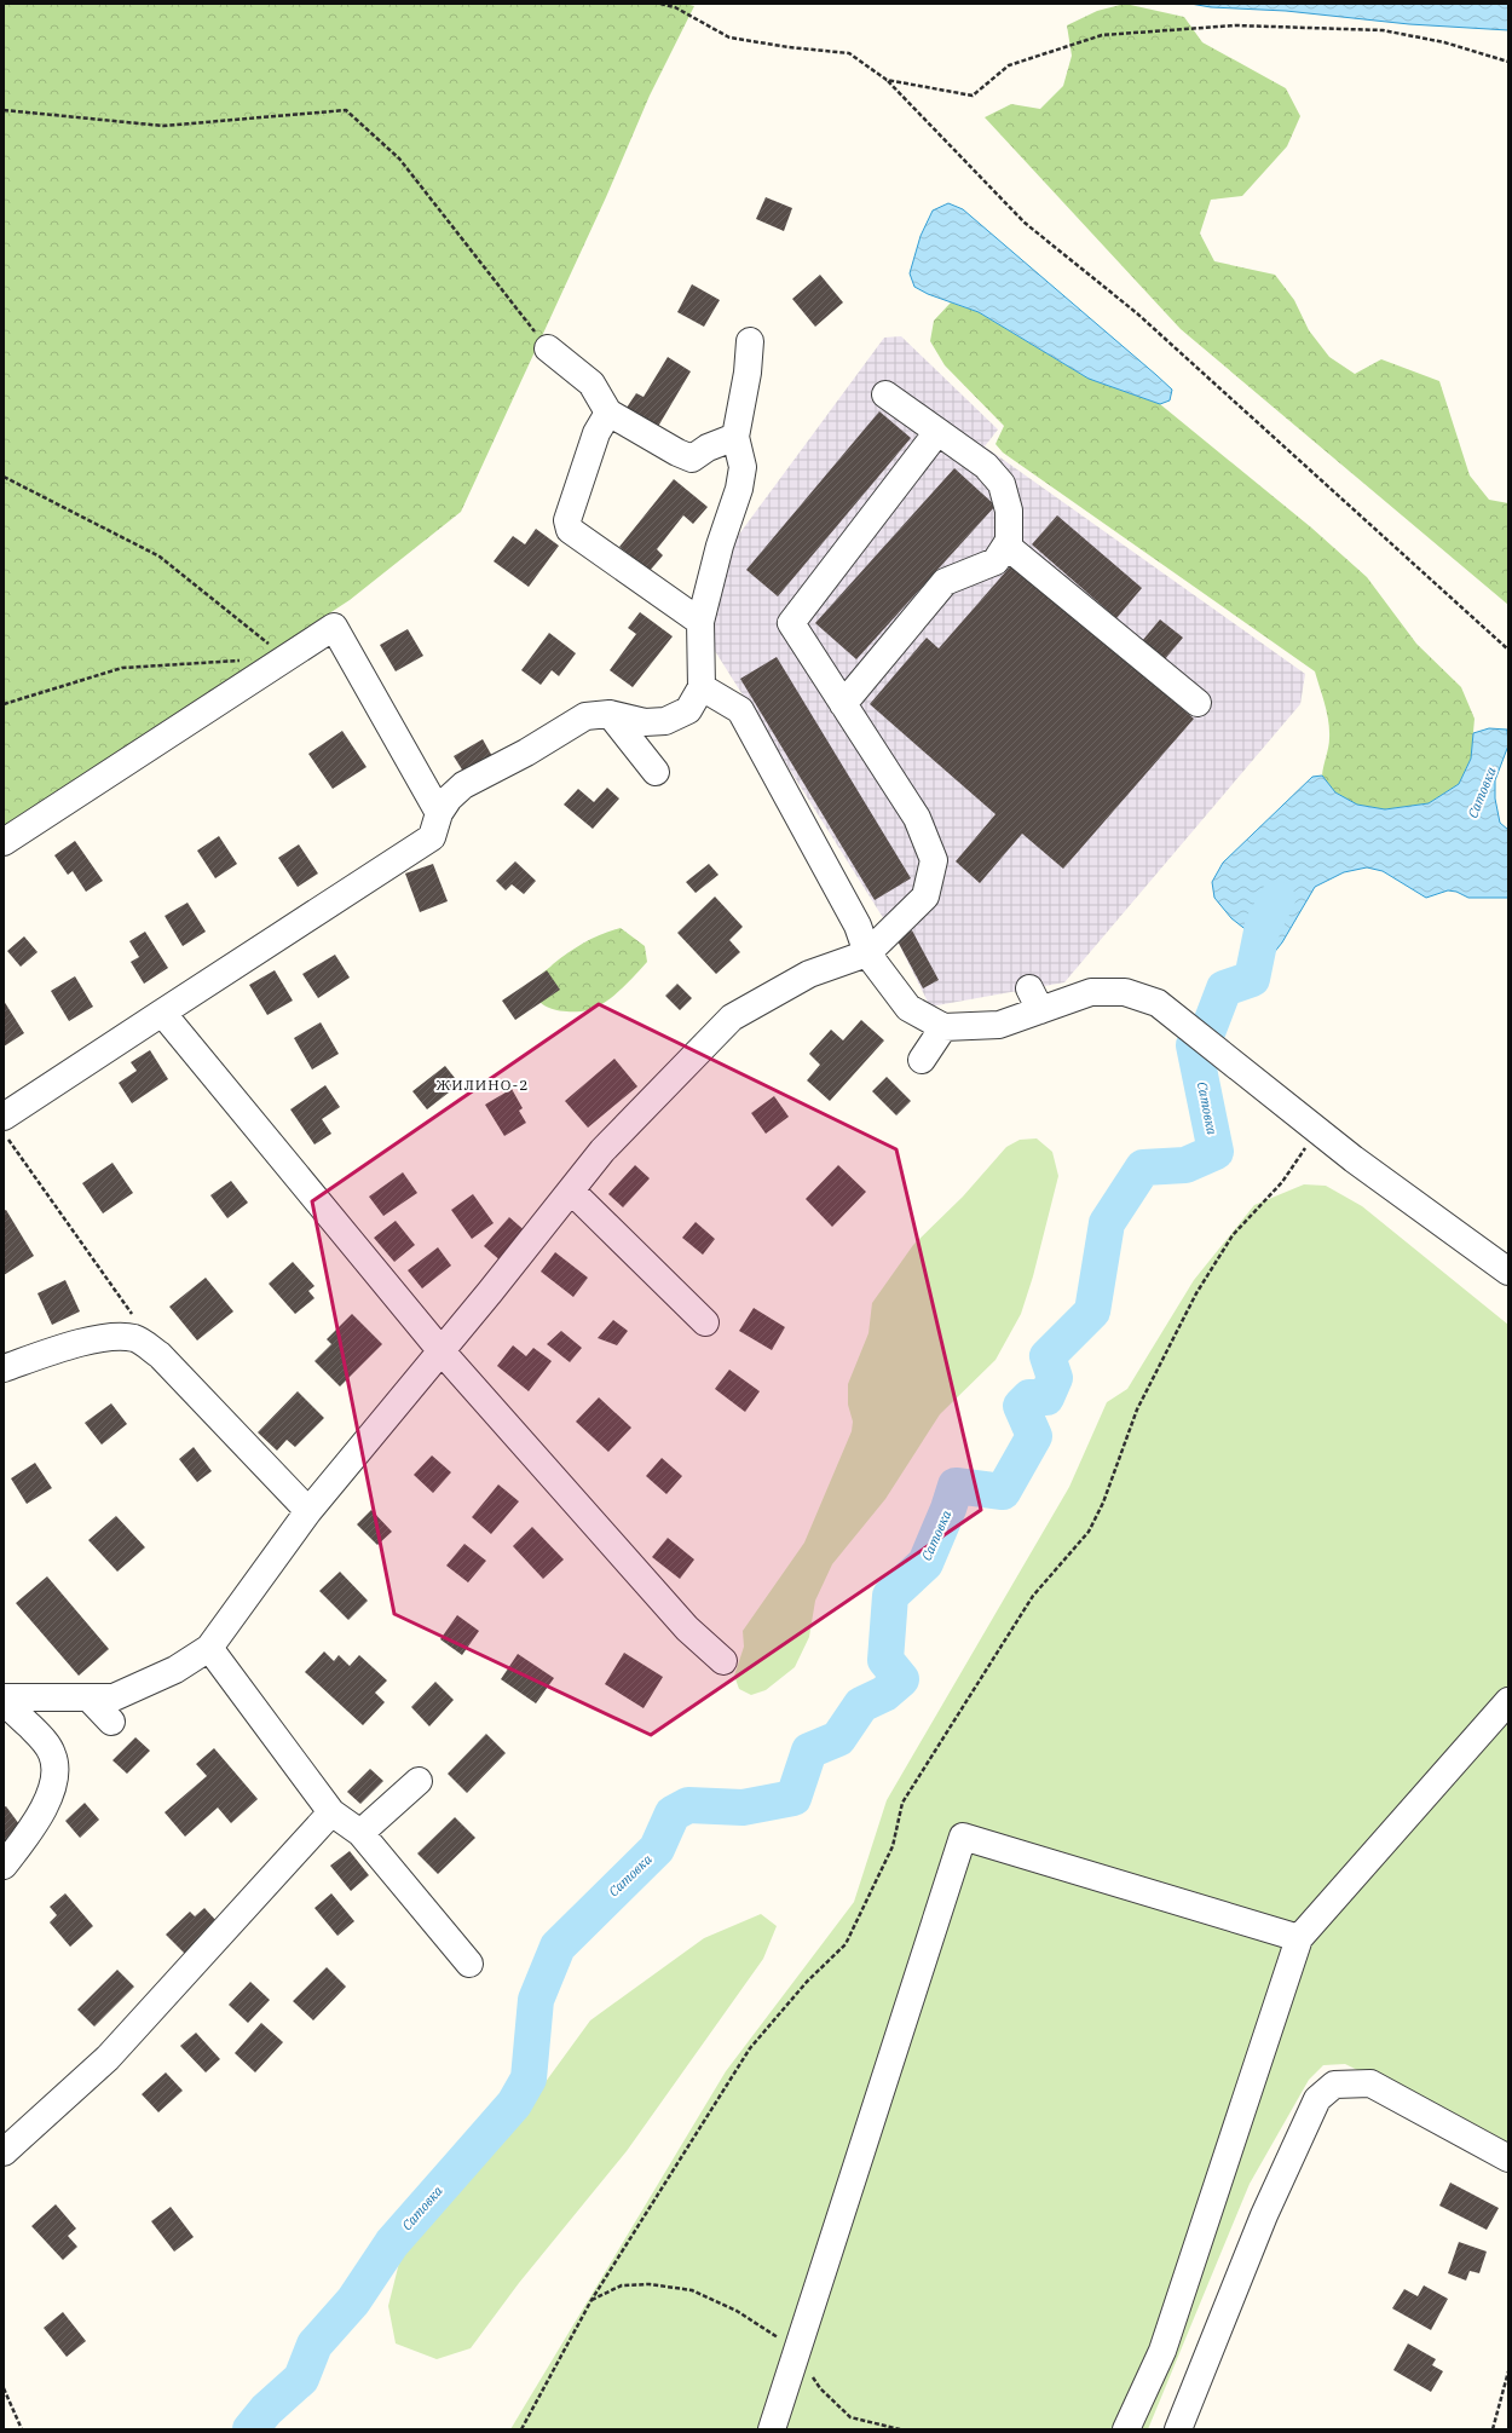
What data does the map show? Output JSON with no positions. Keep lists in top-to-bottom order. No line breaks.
{"districts":["ЖИЛИНО-2"],"water":["Сатовка"]}
